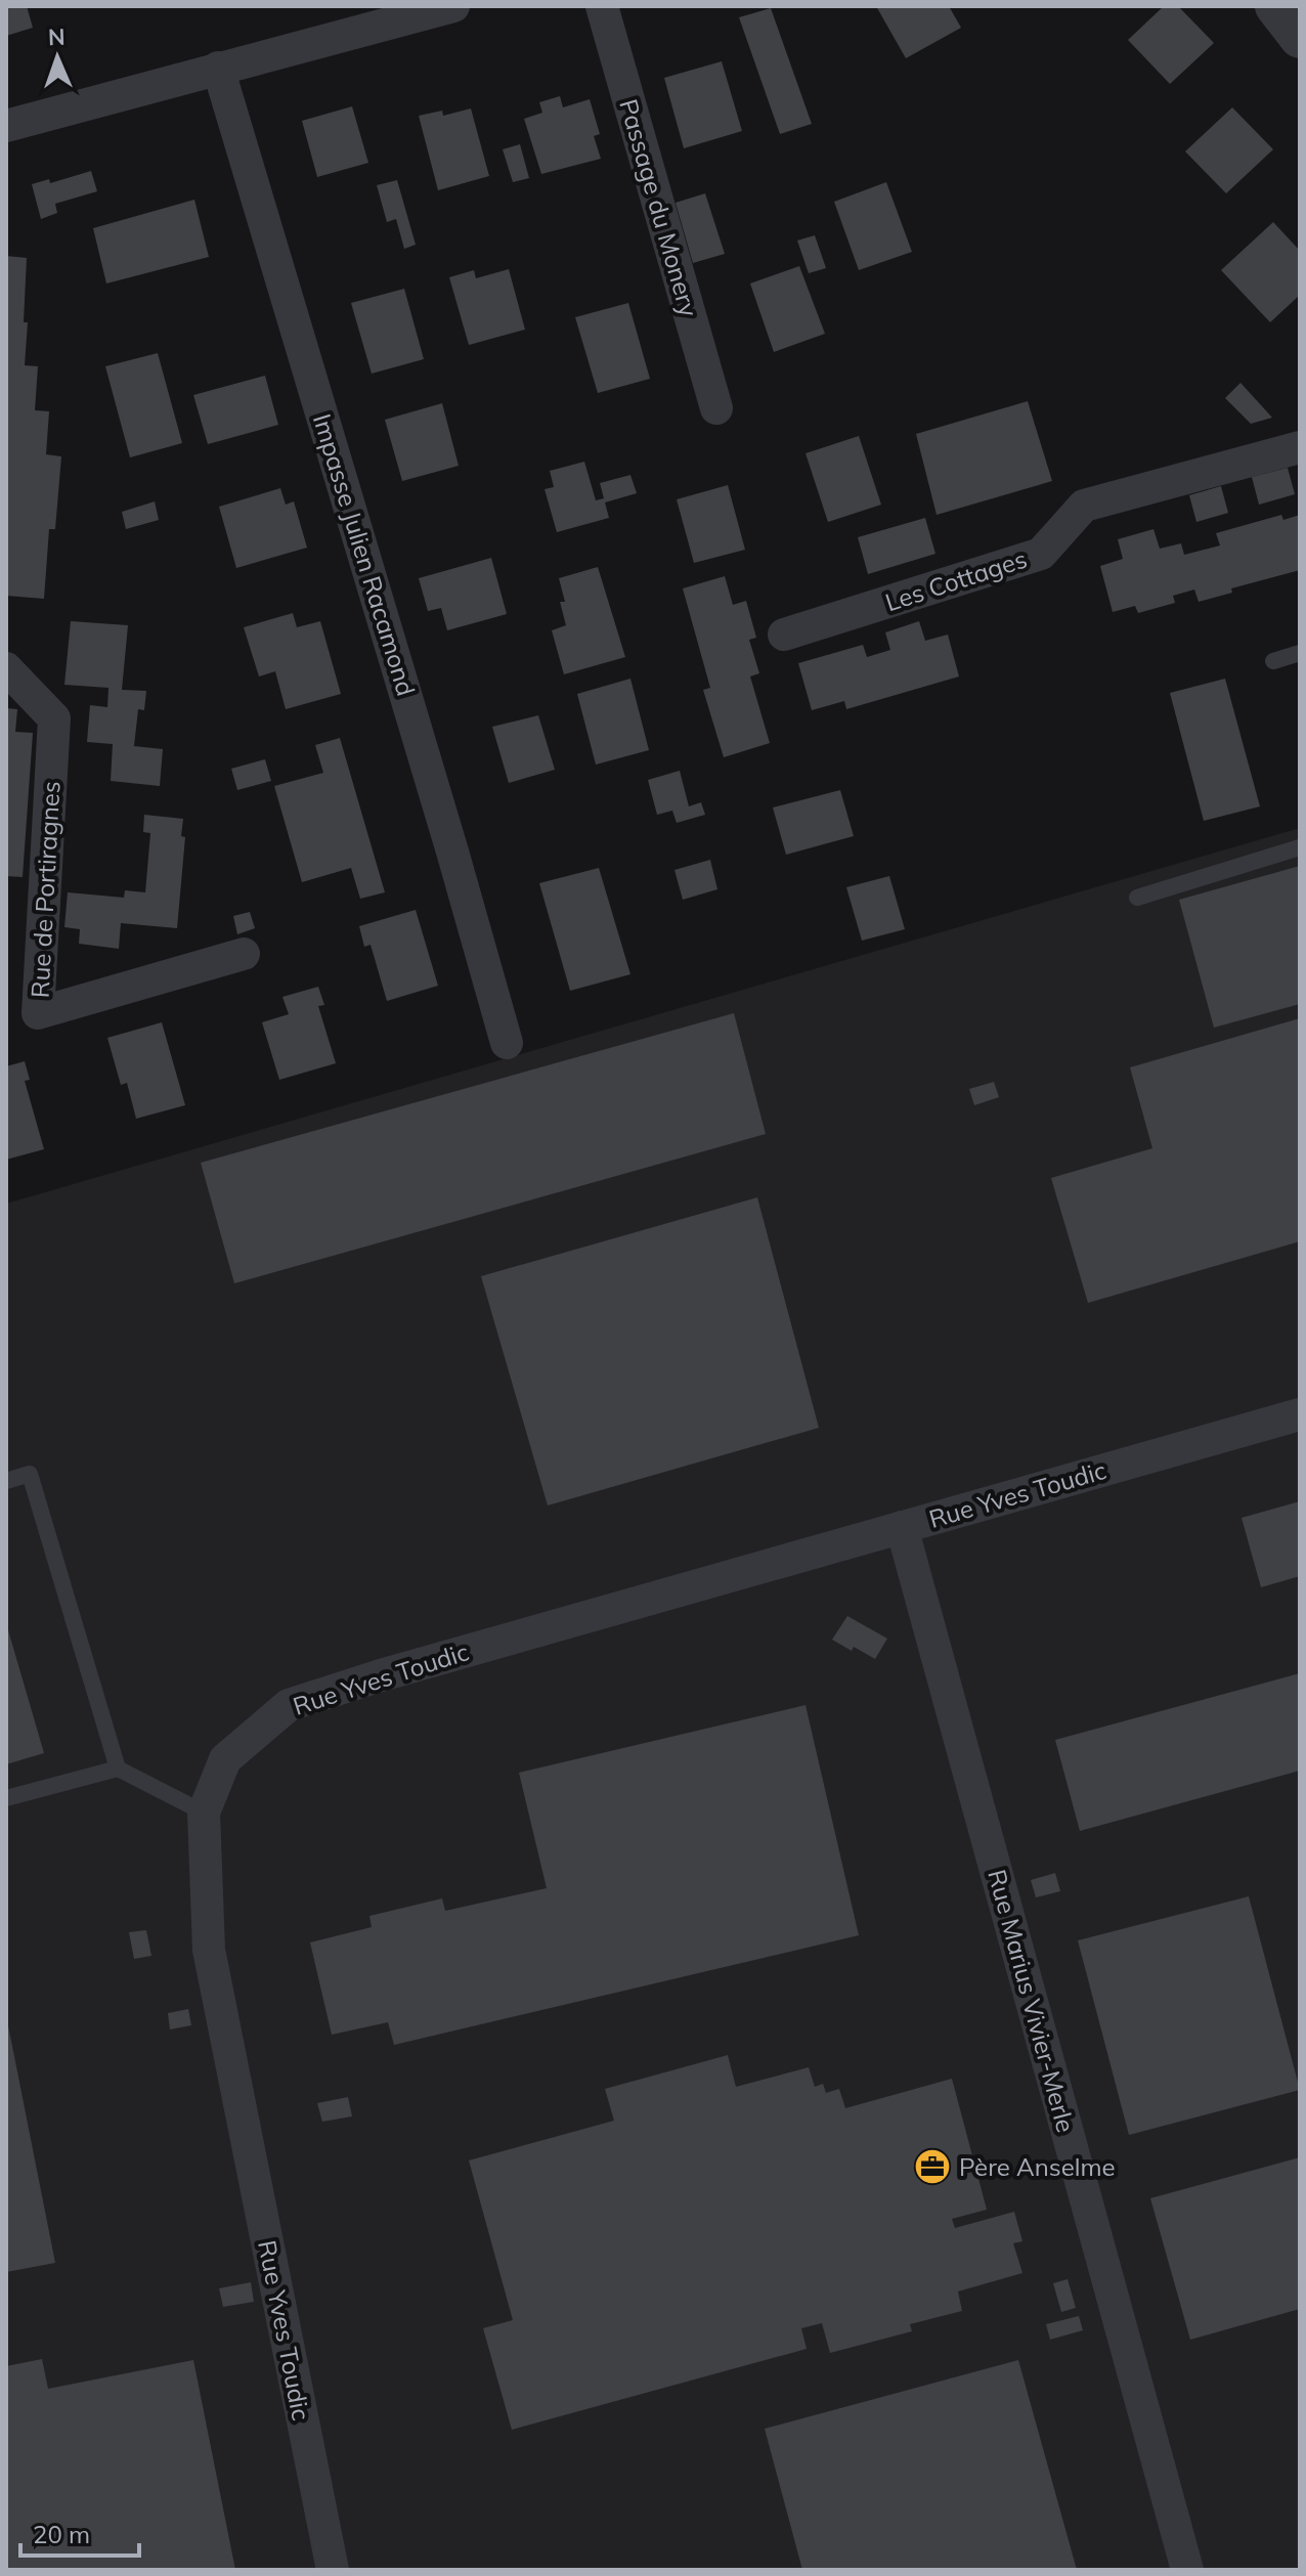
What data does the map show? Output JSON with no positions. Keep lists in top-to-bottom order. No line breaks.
{"streets":{"street":["Passage du Monery","Impasse Julien Racamond","Les Cottages","Rue de Portiragnes","Rue Yves Toudic","Rue Marius Vivier-Merle"]},"crossings":[["Rue Yves Toudic","Rue Marius Vivier-Merle"]],"places":{"office":["Père Anselme"]},"scale_bar":"20 m","north":"top"}
